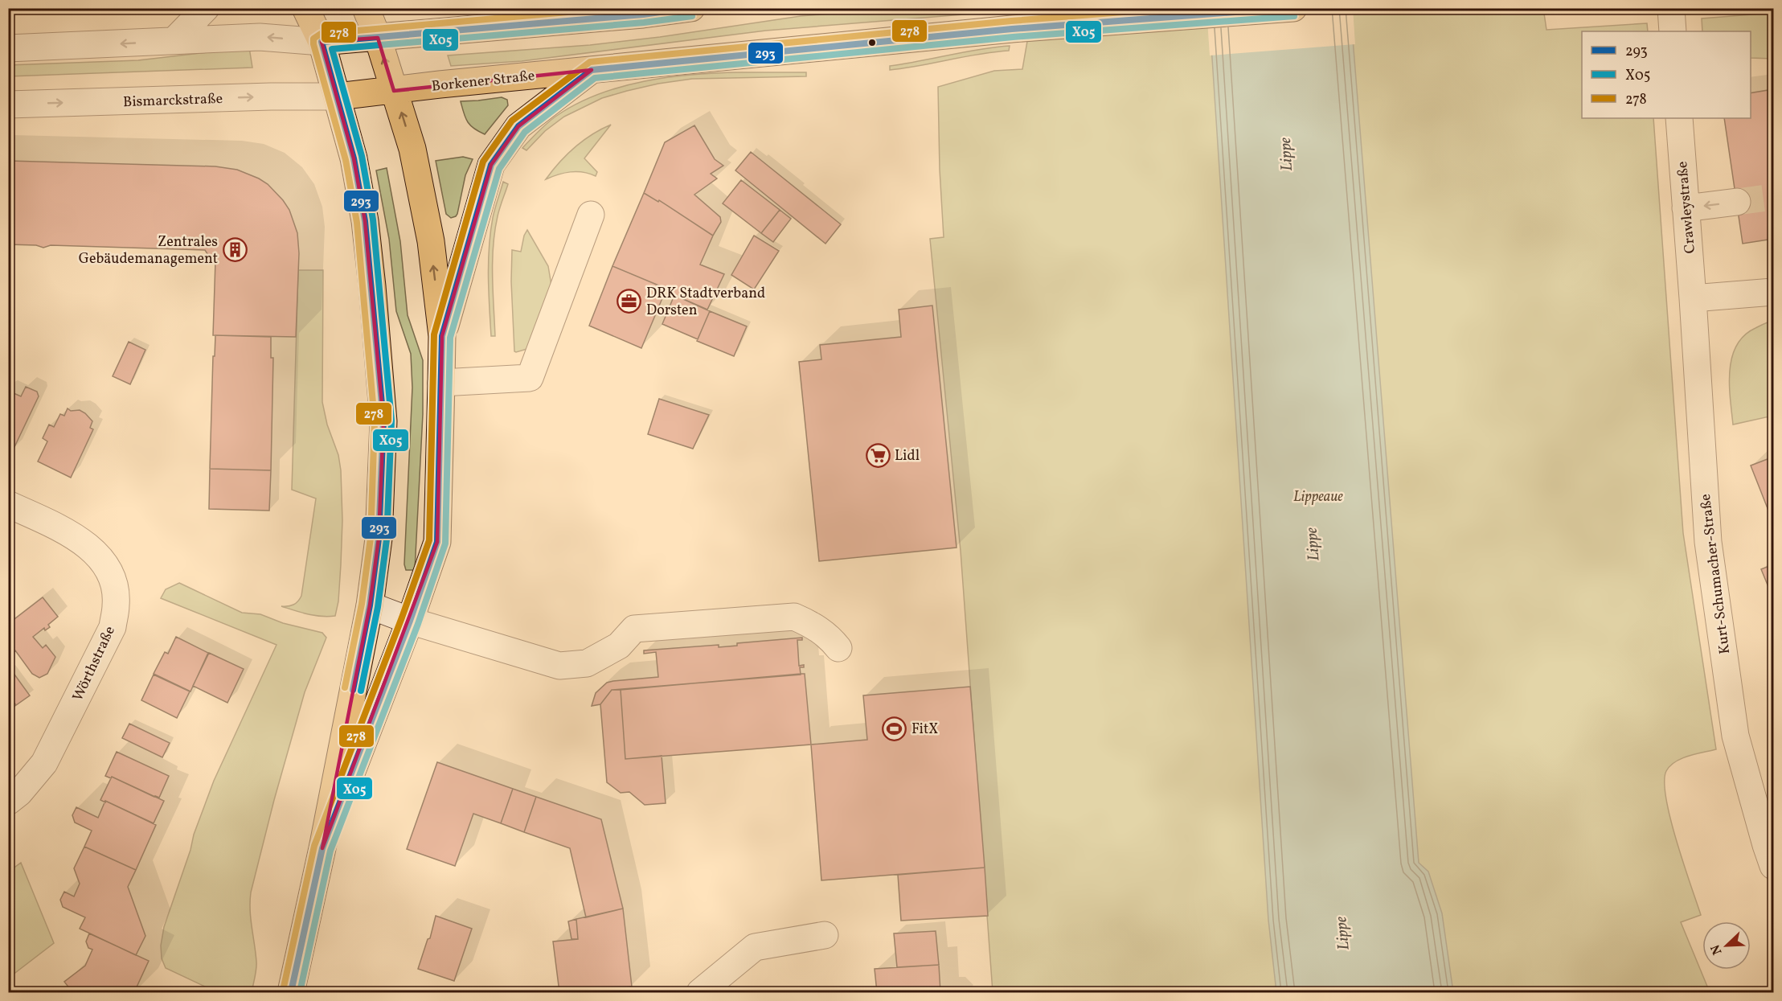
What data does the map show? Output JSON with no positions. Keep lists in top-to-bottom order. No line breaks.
{"streets":{"main road":["Borkener Straße"],"street":["Bismarckstraße","Crawleystraße","Kurt-Schumacher-Straße","Wörthstraße"]},"crossings":[["Borkener Straße","Bismarckstraße"],["Crawleystraße","Kurt-Schumacher-Straße"]],"water":["Lippe"],"parks":["Lippeaue"],"places":{"building":["Zentrales Gebäudemanagement"],"office":["DRK Stadtverband Dorsten"],"supermarket":["Lidl"],"sports":["FitX"]},"lines":["transit line 293","transit line 278","transit line X05"],"legend":["293","X05","278"],"north":"bottom left"}
